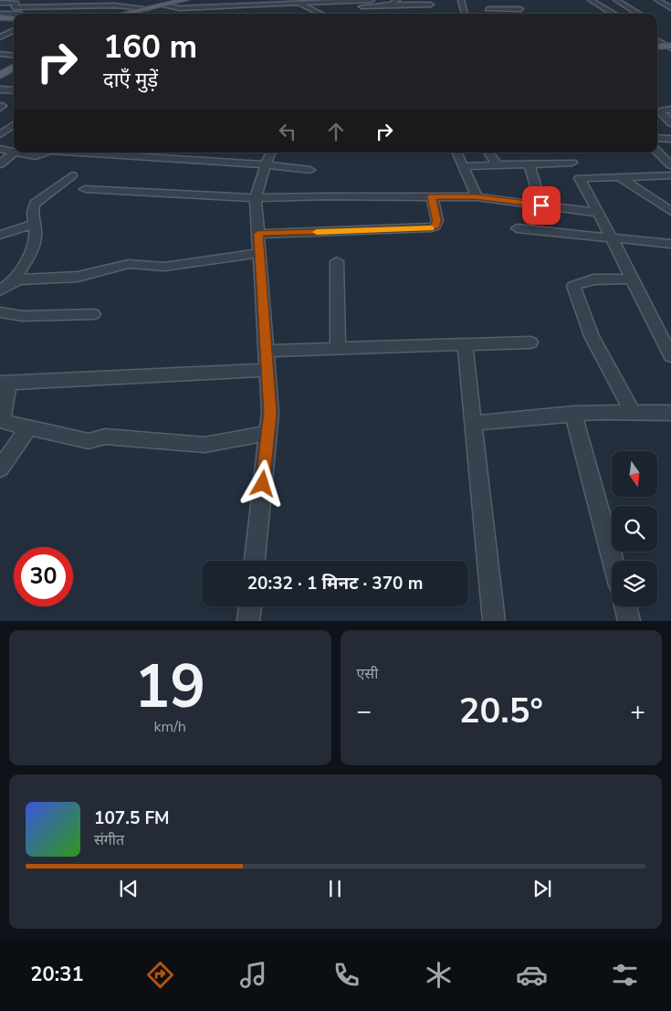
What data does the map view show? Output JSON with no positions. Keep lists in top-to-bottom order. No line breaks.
{"north":"bottom","page":{"turn":["160 m","दाएँ मुड़ें"],"limit":"30","trip":"20:32 · 1 मिनट · 370 m","tile":[["19","km/h"],"एसी"],"heat":["−","20.5°","+"],"song":["107.5 FM","संगीत"],"tabs":"20:31"}}
